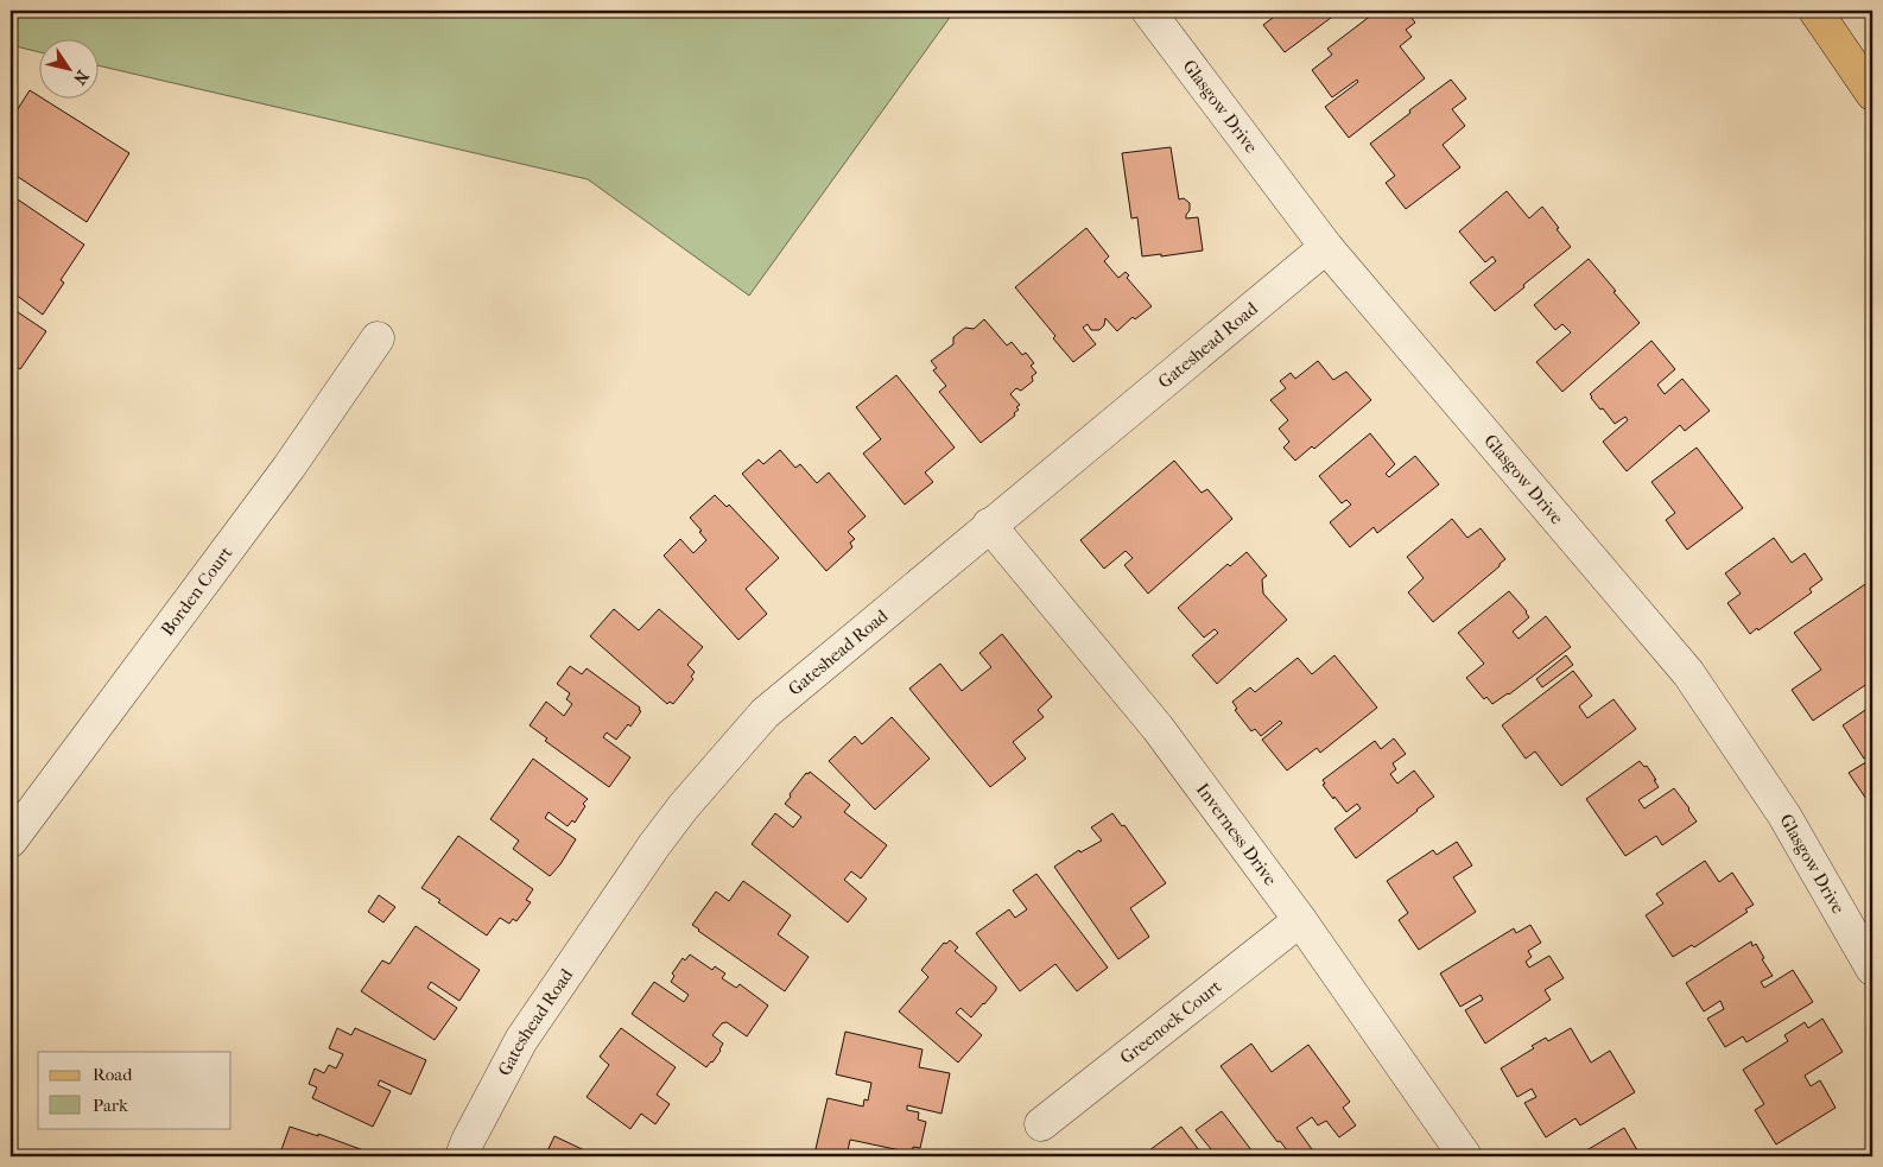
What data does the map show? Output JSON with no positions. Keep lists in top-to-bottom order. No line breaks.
{"streets":{"street":["Glasgow Drive","Gateshead Road","Borden Court","Inverness Drive","Greenock Court"]},"crossings":[["Glasgow Drive","Gateshead Road"],["Gateshead Road","Inverness Drive"],["Inverness Drive","Greenock Court"]],"legend":["Road","Park"],"north":"bottom right"}
